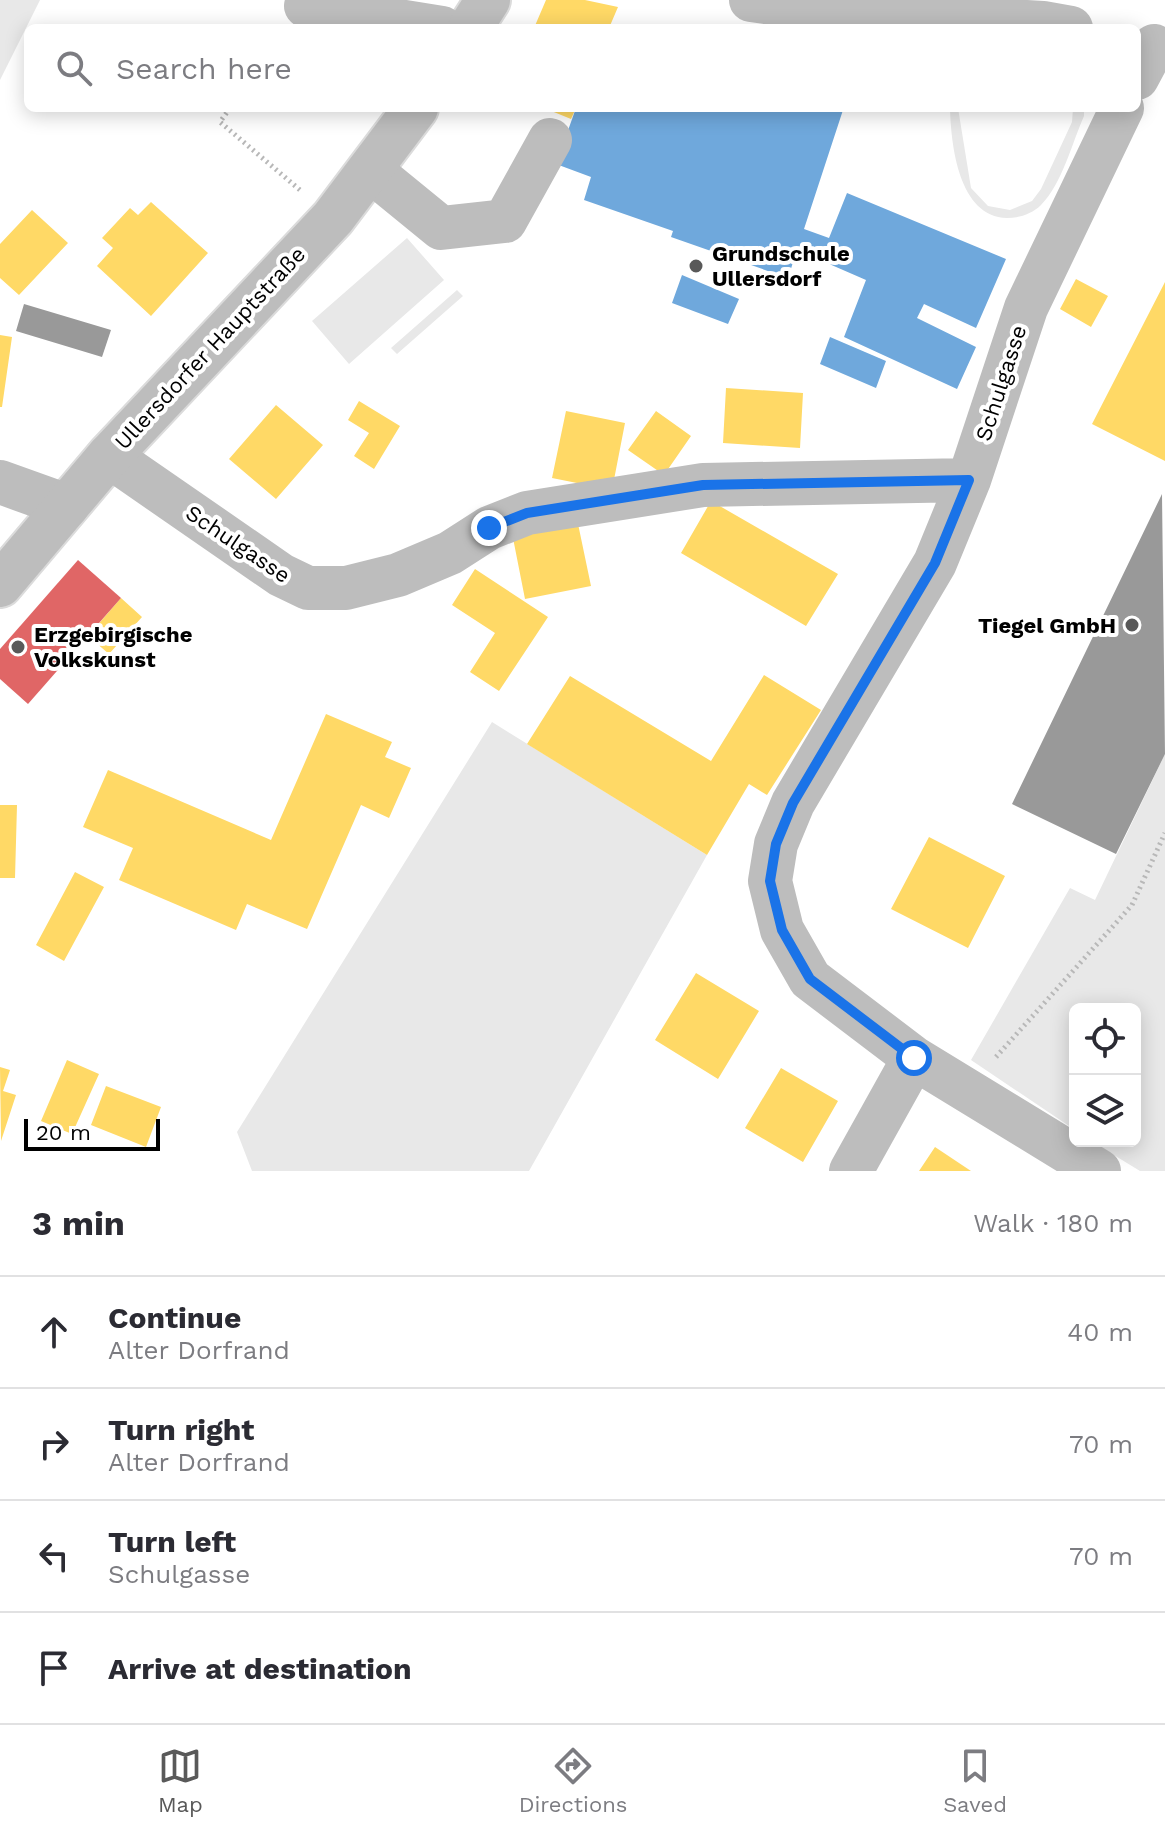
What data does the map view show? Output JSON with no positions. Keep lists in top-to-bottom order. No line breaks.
{"streets":{"street":["Ullersdorfer Hauptstraße","Schulgasse"]},"crossings":[["Ullersdorfer Hauptstraße","Schulgasse"]],"places":["Grundschule Ullersdorf","Tiegel GmbH","Erzgebirgische Volkskunst"],"scale_bar":"20 m","page":{"search":"Search here","scale":"20 m","heading":["3 min","Walk · 180 m"],"list":[["Continue","Alter Dorfrand","40 m"],["Turn right","Alter Dorfrand","70 m"],["Turn left","Schulgasse","70 m"],"Arrive at destination"],"nav":["Map","Directions","Saved"]}}
